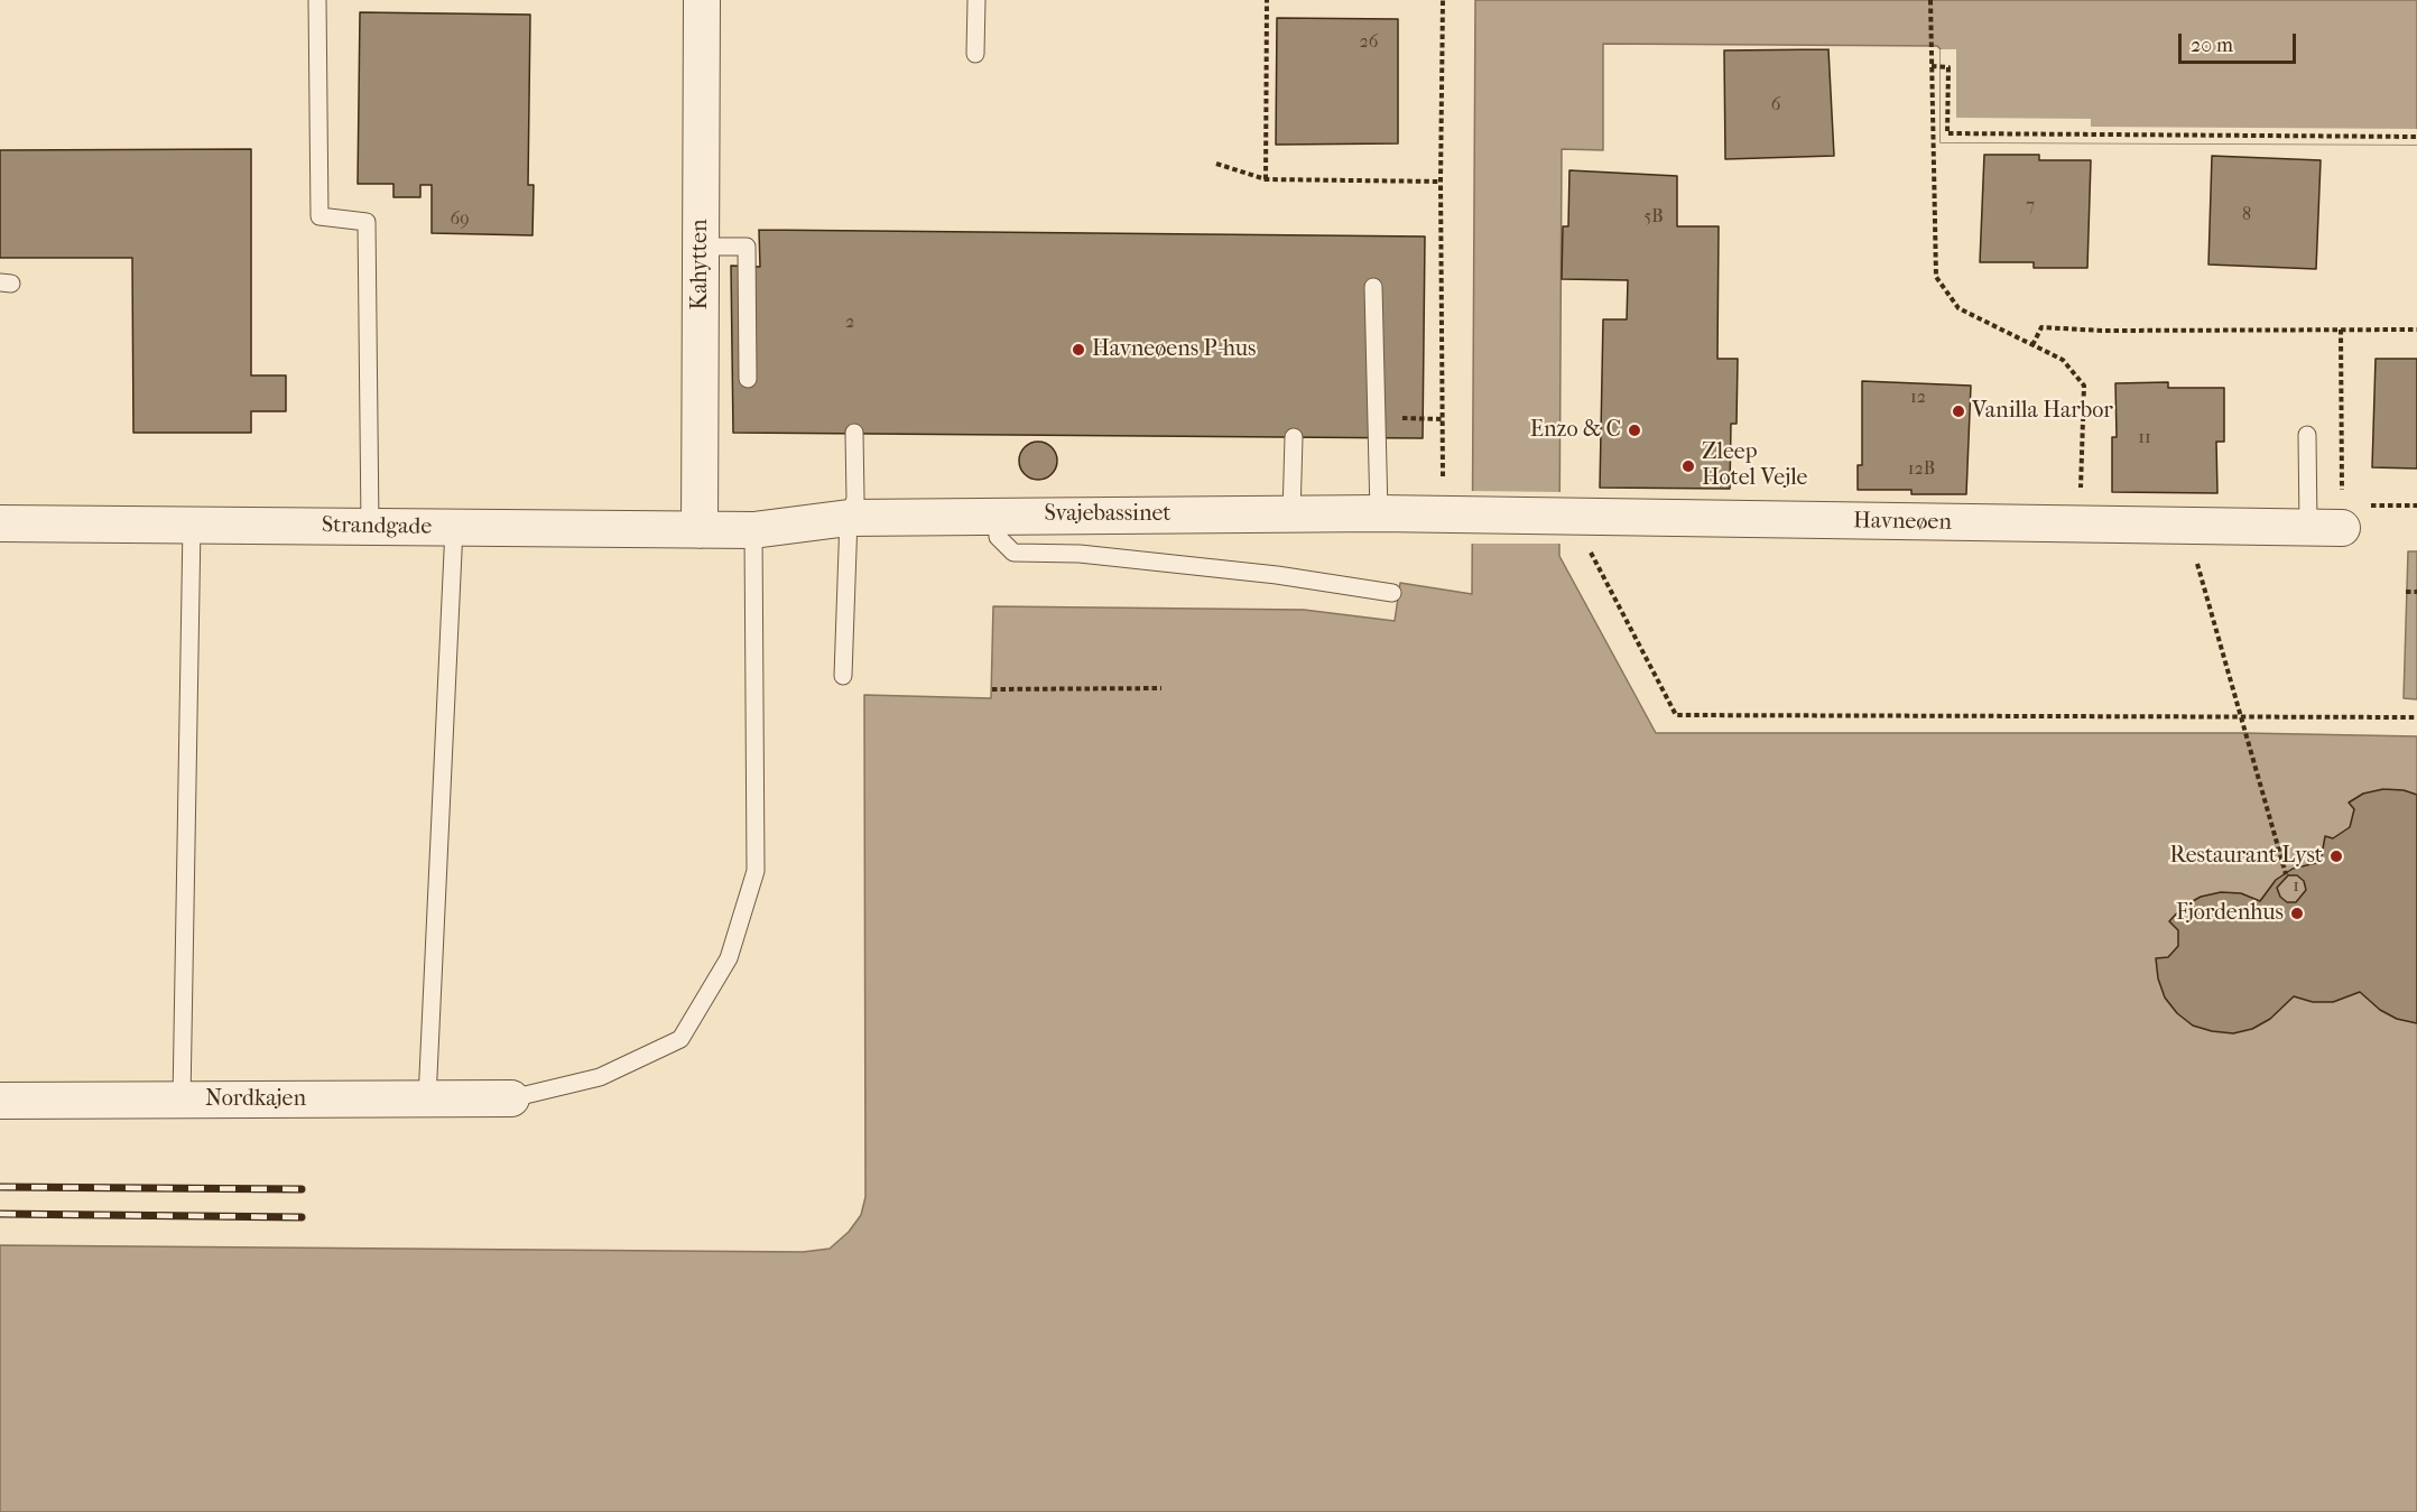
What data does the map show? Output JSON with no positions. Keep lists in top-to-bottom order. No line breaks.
{"streets":{"street":["Kahytten","Svajebassinet","Havneøen","Strandgade","Nordkajen"]},"crossings":[["Kahytten","Strandgade"],["Svajebassinet","Havneøen"],["Svajebassinet","Strandgade"]],"places":["Havneøens P-hus","Vanilla Harbor","Enzo & C","Zleep Hotel Vejle","Restaurant Lyst","Fjordenhus"],"house_numbers":["26","6","7","8","5B","69","2","12","11","12B","1"],"scale_bar":"20 m"}
